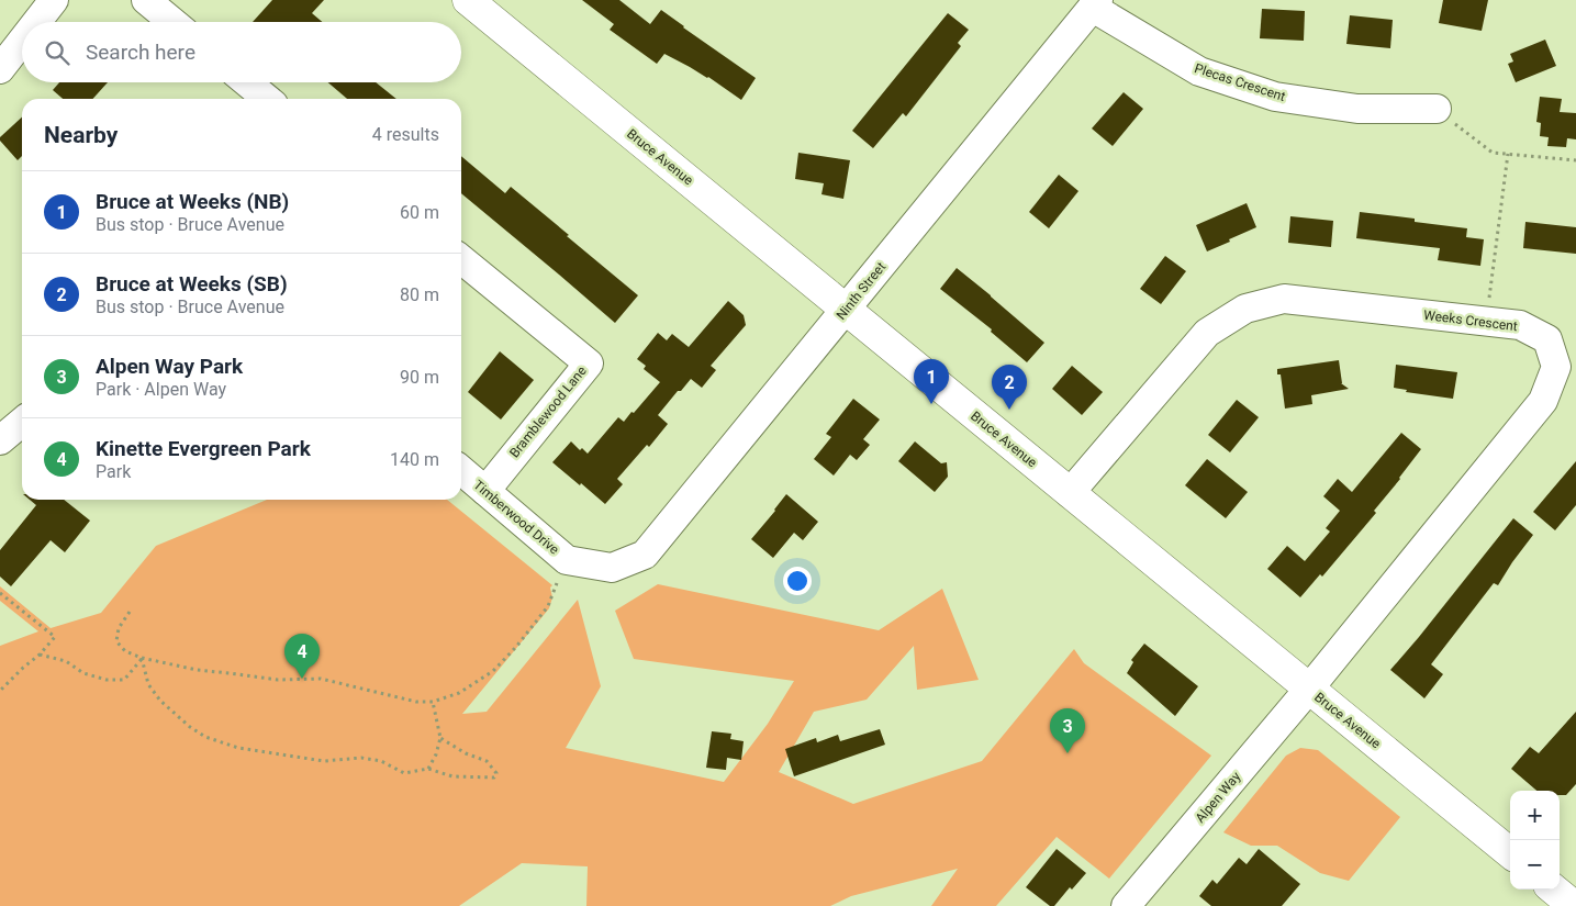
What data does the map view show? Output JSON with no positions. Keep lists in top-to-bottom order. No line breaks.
{"streets":{"street":["Plecas Crescent","Bruce Avenue","Ninth Street","Weeks Crescent","Bramblewood Lane","Timberwood Drive","Alpen Way"]},"crossings":[["Plecas Crescent","Ninth Street"],["Bruce Avenue","Ninth Street"],["Bruce Avenue","Weeks Crescent"],["Bruce Avenue","Alpen Way"],["Ninth Street","Timberwood Drive"],["Weeks Crescent","Alpen Way"],["Bramblewood Lane","Timberwood Drive"]],"page":{"search":"Search here","heading":["Nearby","4 results"],"list":[{"mark":"1","name":"Bruce at Weeks (NB)","note":"Bus stop · Bruce Avenue","value":"60 m"},{"mark":"2","name":"Bruce at Weeks (SB)","note":"Bus stop · Bruce Avenue","value":"80 m"},{"mark":"3","name":"Alpen Way Park","note":"Park · Alpen Way","value":"90 m"},{"mark":"4","name":"Kinette Evergreen Park","note":"Park","value":"140 m"}],"pins":["1","2","4","3"],"map_buttons":["+","−"]}}
